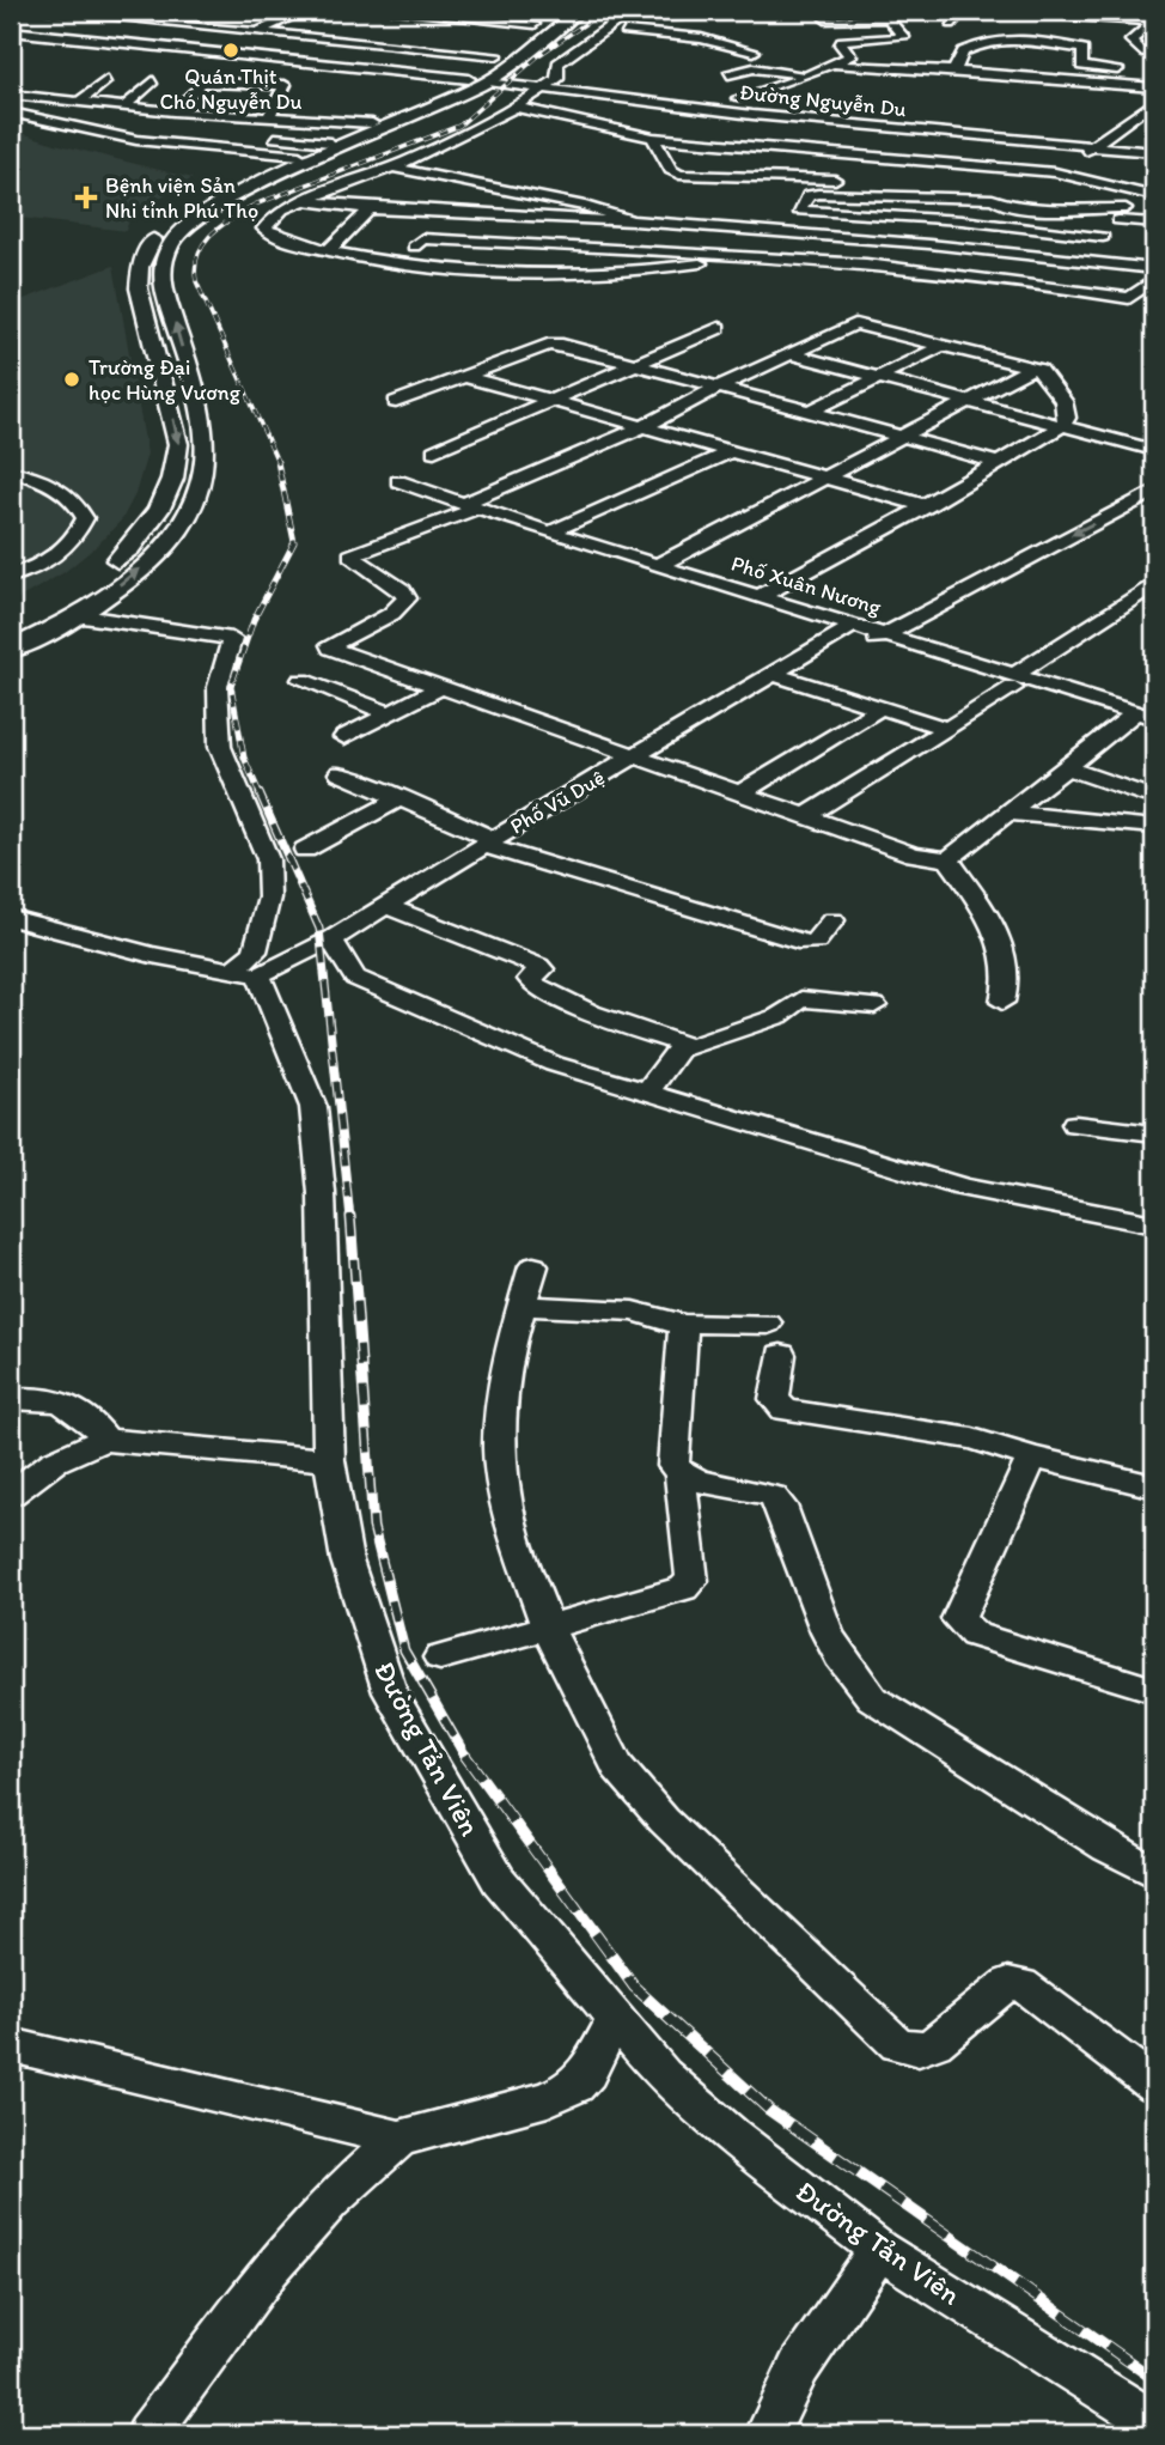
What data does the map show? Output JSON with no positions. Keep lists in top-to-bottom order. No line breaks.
{"streets":{"street":["Đường Nguyễn Du","Phố Xuân Nương","Phố Vũ Duệ","Đường Tản Viên"]},"crossings":[["Phố Xuân Nương","Phố Vũ Duệ"],["Phố Vũ Duệ","Đường Tản Viên"]],"places":{"other":["Quán Thịt Chó Nguyễn Du","Trường Đại học Hùng Vương"],"health":["Bệnh viện Sản Nhi tỉnh Phú Thọ"]}}
